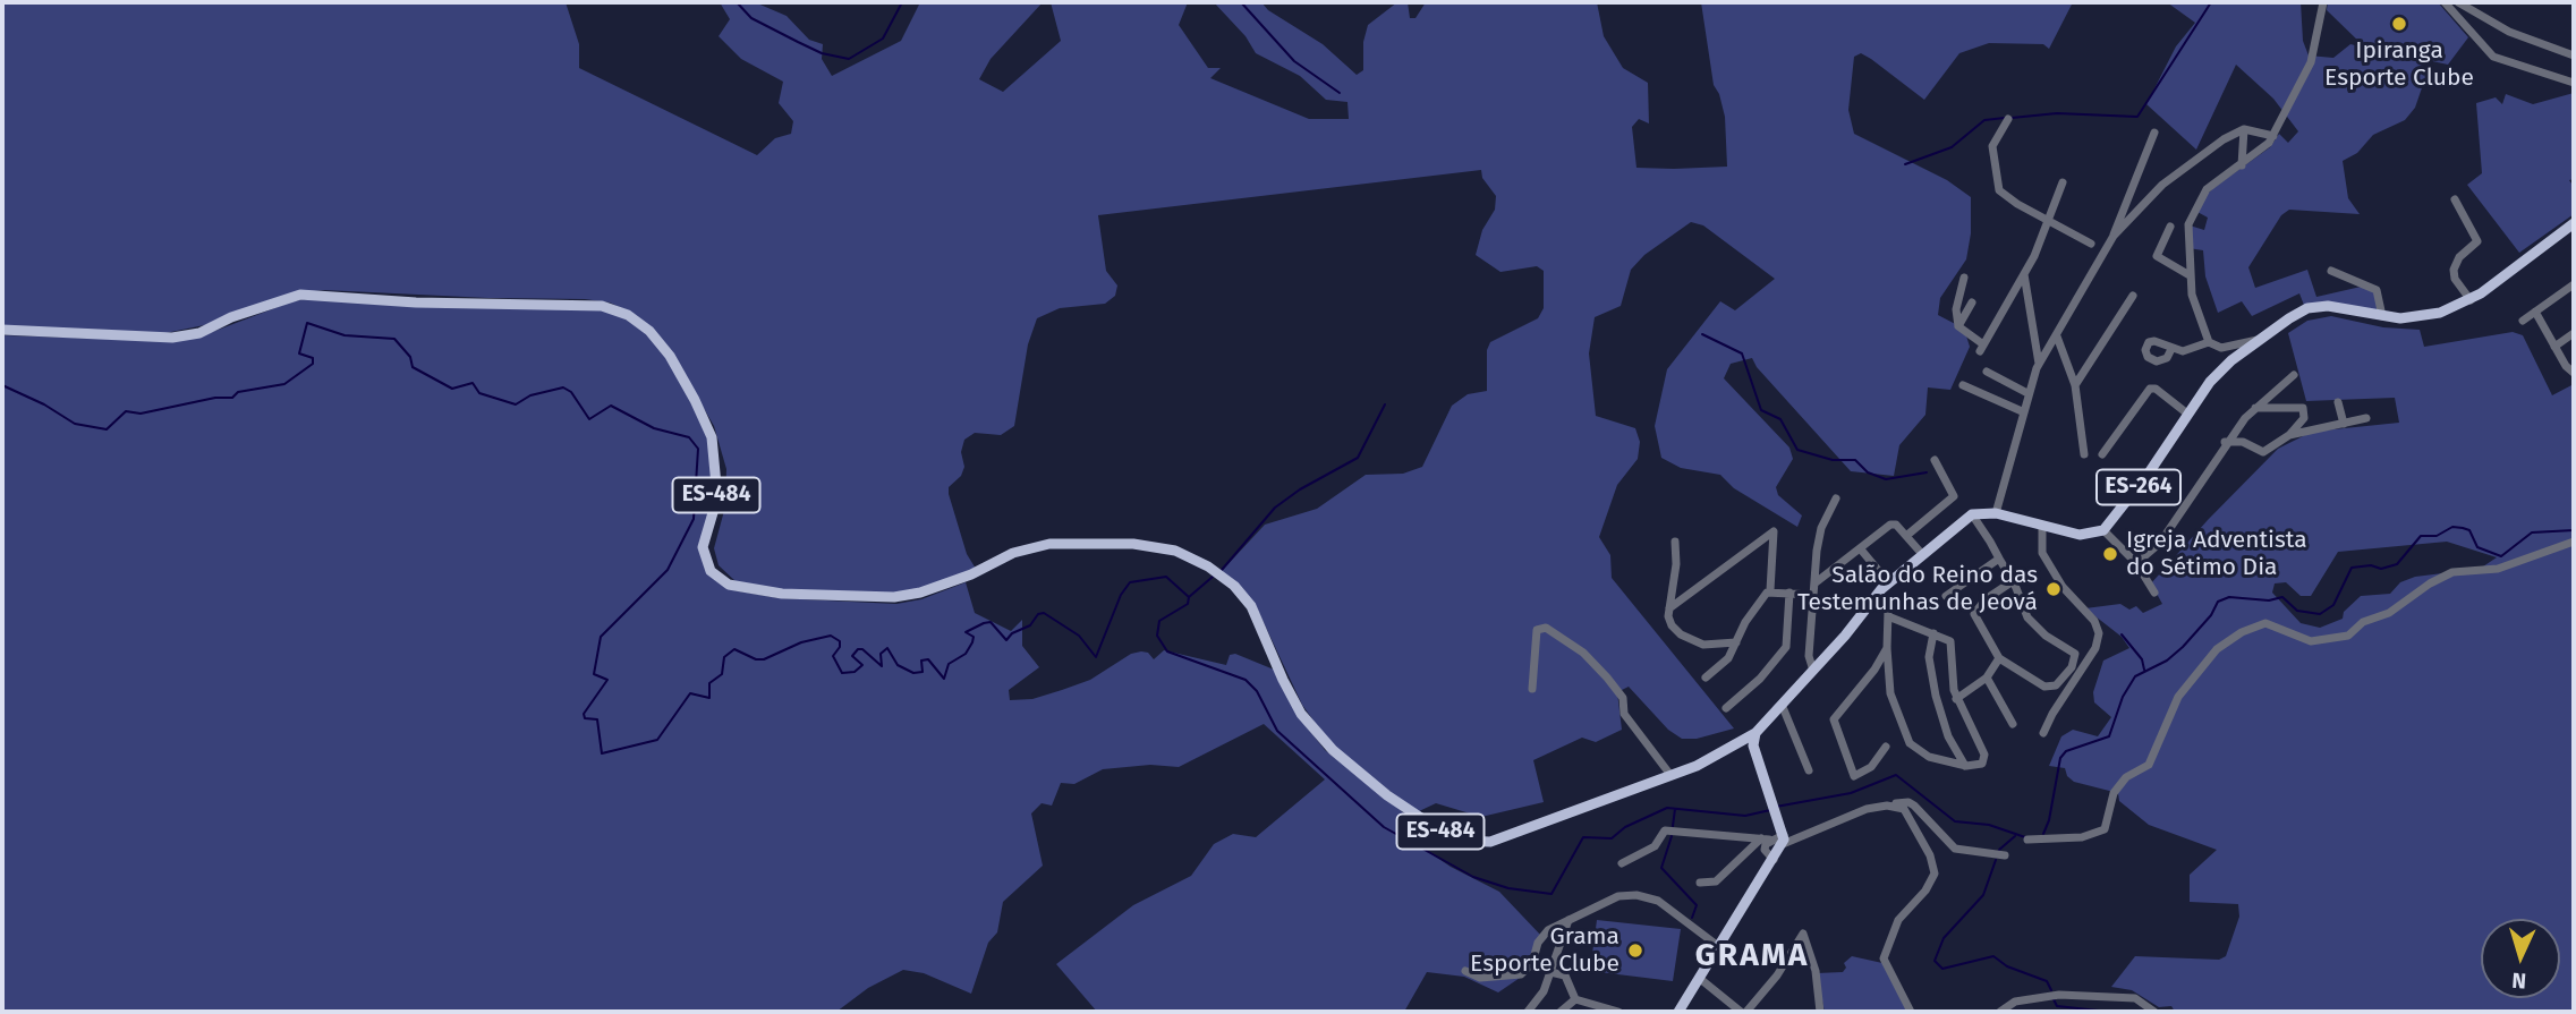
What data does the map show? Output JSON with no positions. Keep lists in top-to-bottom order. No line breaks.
{"streets":{"main road":["ES-264","ES-484"]},"districts":["GRAMA"],"places":["Ipiranga Esporte Clube","Igreja Adventista do Sétimo Dia","Salão do Reino das Testemunhas de Jeová","Grama Esporte Clube"],"north":"bottom"}
